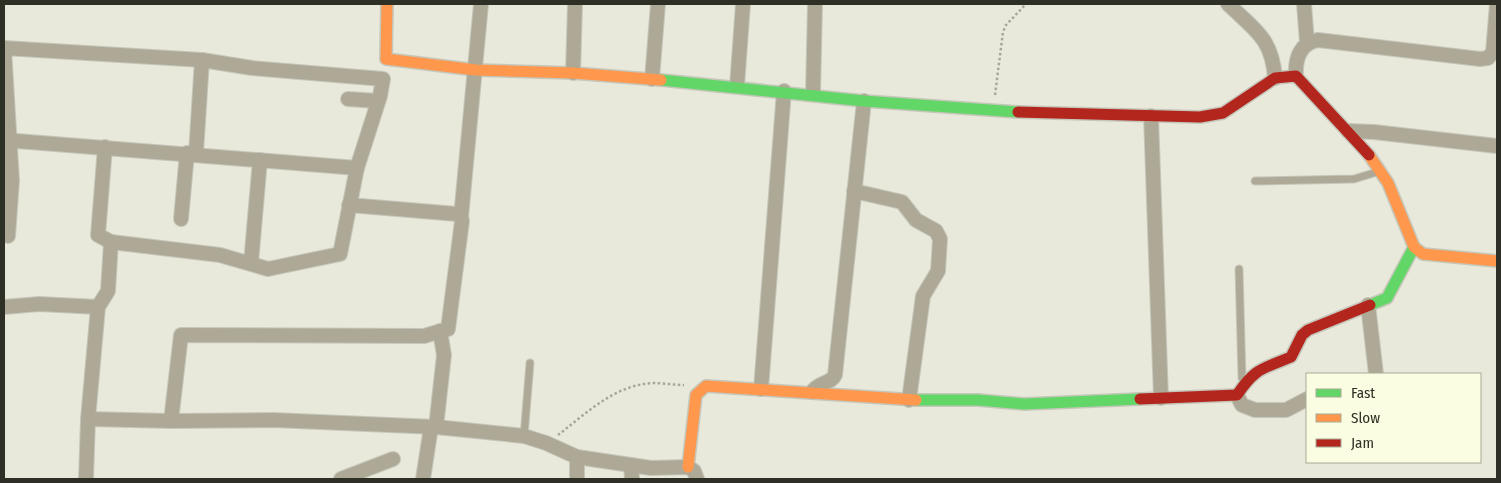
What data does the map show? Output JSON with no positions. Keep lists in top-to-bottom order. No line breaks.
{"legend":["Fast","Slow","Jam"]}
